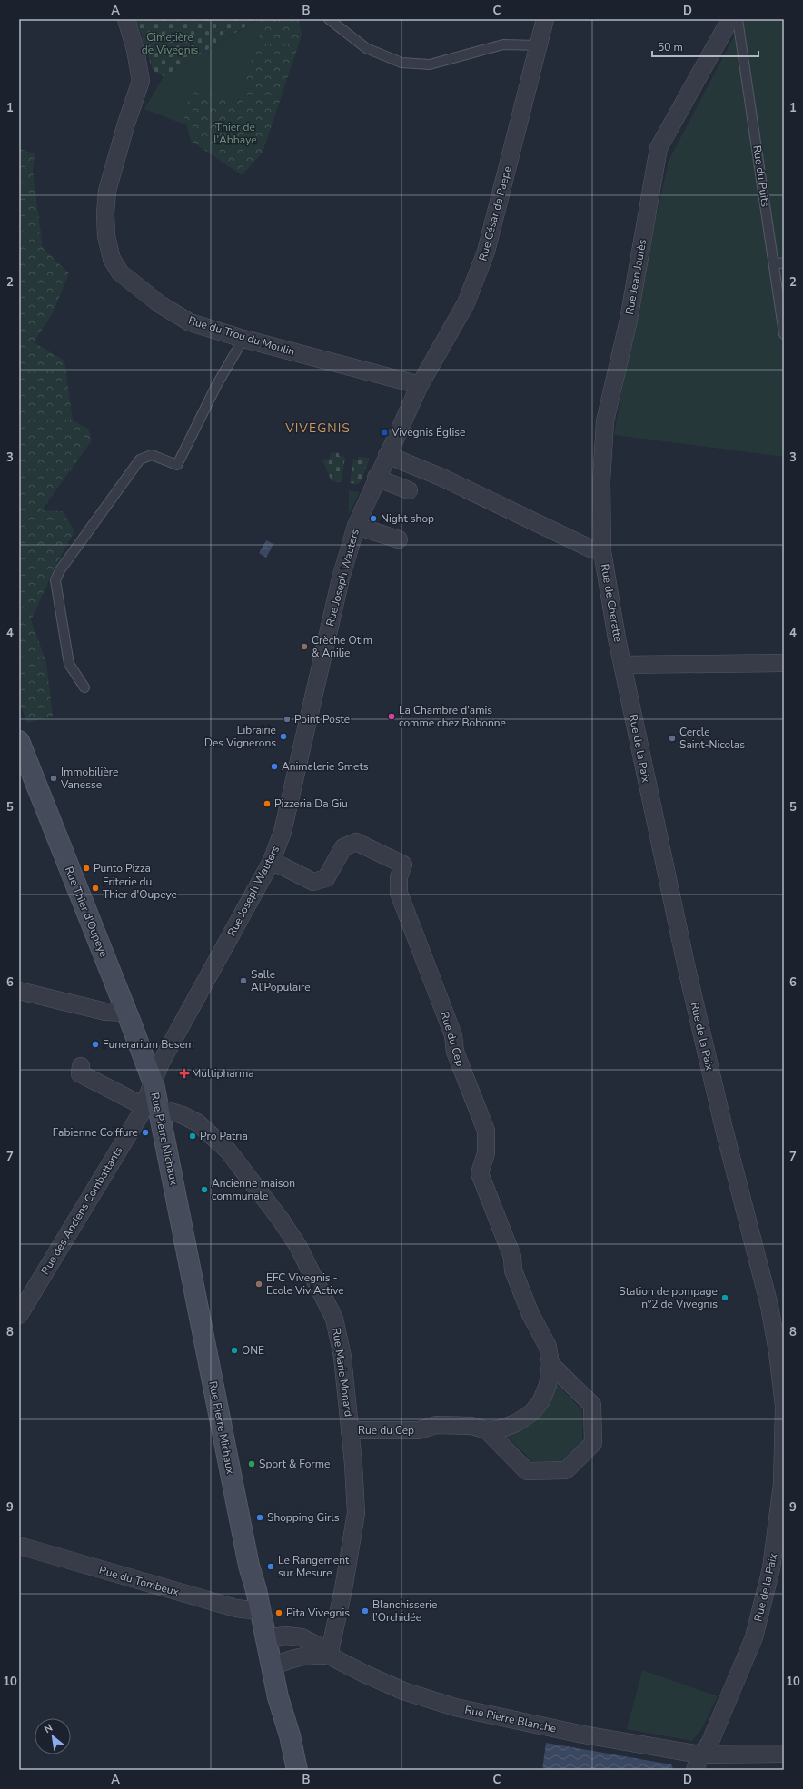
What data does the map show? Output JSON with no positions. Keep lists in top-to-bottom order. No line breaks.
{"streets":{"main road":["Rue Thier d'Oupeye","Rue Pierre Michaux"],"street":["Rue César de Paepe","Rue Jean Jaurès","Rue du Trou du Moulin","Rue Joseph Wauters","Rue de Cheratte","Rue de la Paix","Rue du Cep","Rue des Anciens Combattants","Rue Marie Monard","Rue du Tombeux","Rue Pierre Blanche"],"lane":["Rue du Puits"]},"crossings":[["Rue César de Paepe","Rue du Trou du Moulin"],["Rue César de Paepe","Rue Joseph Wauters"],["Rue César de Paepe","Rue de Cheratte"],["Rue Jean Jaurès","Rue de Cheratte"],["Rue Joseph Wauters","Rue de Cheratte"],["Rue Joseph Wauters","Rue Thier d'Oupeye"],["Rue Joseph Wauters","Rue du Cep"],["Rue Joseph Wauters","Rue Pierre Michaux"],["Rue de Cheratte","Rue de la Paix"],["Rue de la Paix","Rue Pierre Blanche"],["Rue Thier d'Oupeye","Rue Pierre Michaux"],["Rue du Cep","Rue Marie Monard"],["Rue Pierre Michaux","Rue des Anciens Combattants"],["Rue Pierre Michaux","Rue Marie Monard"],["Rue Pierre Michaux","Rue du Tombeux"],["Rue Pierre Michaux","Rue Pierre Blanche"],["Rue des Anciens Combattants","Rue Marie Monard"],["Rue Marie Monard","Rue Pierre Blanche"]],"districts":["VIVEGNIS"],"parks":["Cimetière de Vivegnis","Thier de l'Abbaye"],"places":{"transit":["Vivegnis Église"],"other":["Night shop","Crèche Otim & Anilie","La Chambre d'amis comme chez Bobonne","Point Poste","Librairie Des Vignerons","Cercle Saint-Nicolas","Animalerie Smets","Immobilière Vanesse","Pizzeria Da Giu","Punto Pizza","Friterie du Thier d'Oupeye","Salle Al'Populaire","Funerarium Besem","Fabienne Coiffure","Pro Patria","Ancienne maison communale","EFC Vivegnis - Ecole Viv'Active","Station de pompage n°2 de Vivegnis","ONE","Sport & Forme","Shopping Girls","Le Rangement sur Mesure","Blanchisserie l’Orchidée","Pita Vivegnis"],"health":["Multipharma"]},"scale_bar":"50 m","north":"top left","grid":{"columns":["A","B","C","D"],"rows":["1","2","3","4","5","6","7","8","9","10"]}}
